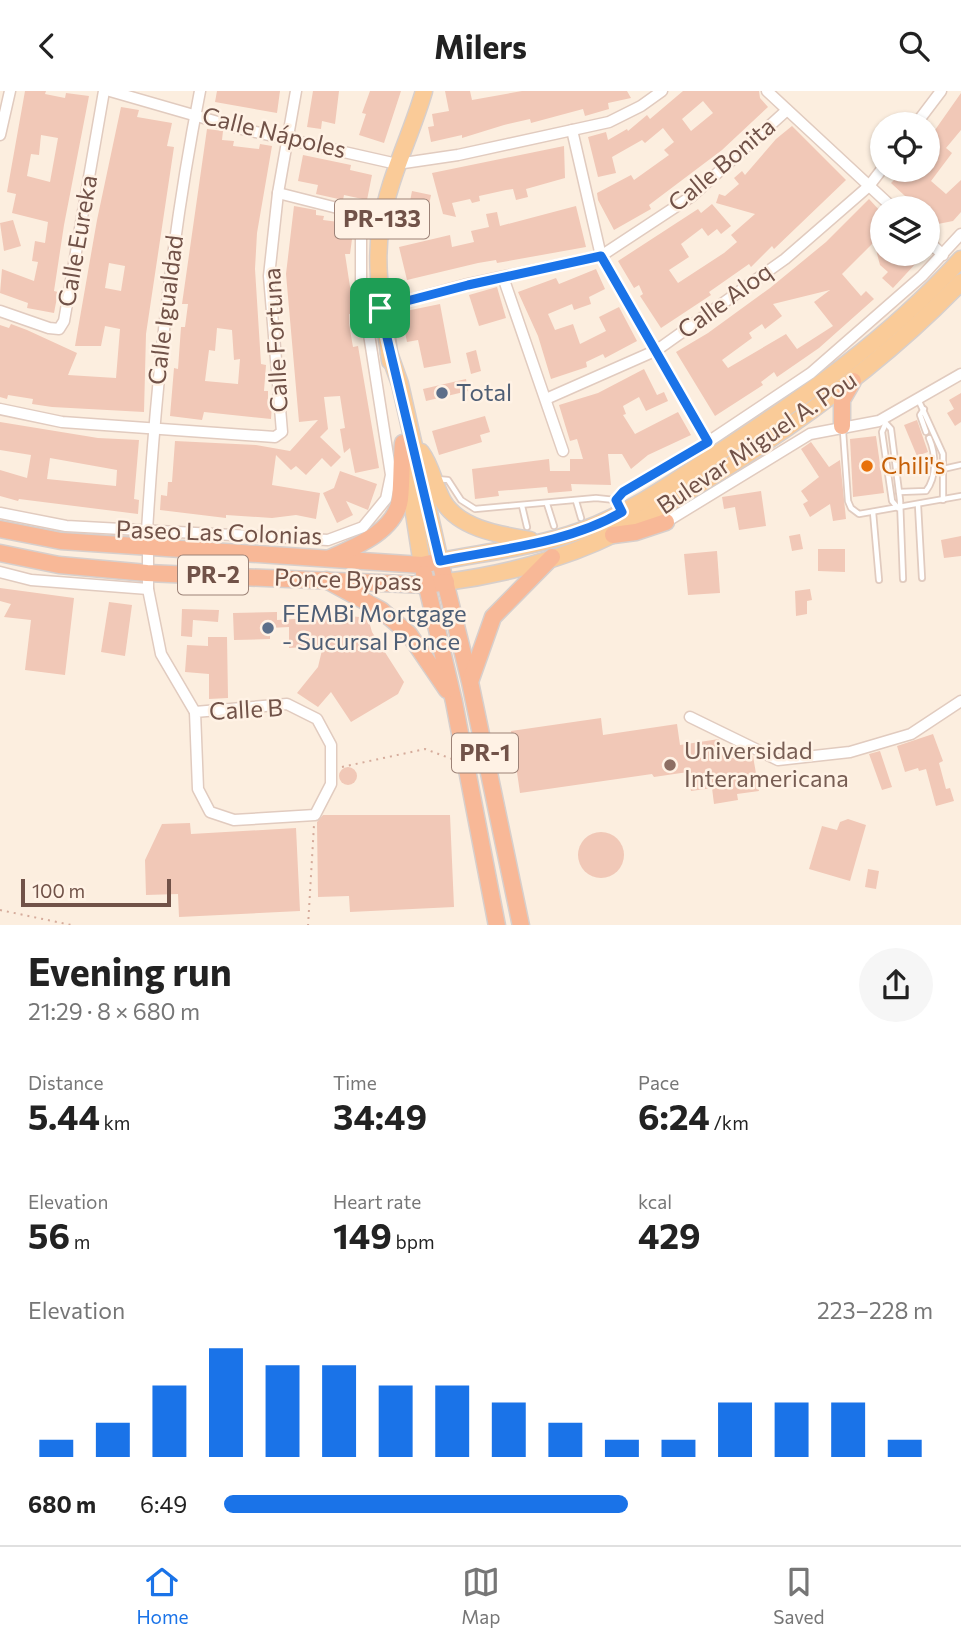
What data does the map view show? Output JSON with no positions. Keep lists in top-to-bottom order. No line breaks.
{"streets":{"highway":["PR-2","Ponce Bypass","PR-1"],"main road":["PR-133","Bulevar Miguel A. Pou"],"street":["Calle Nápoles","Calle Bonita","Calle Eureka","Calle Aloq","Calle Igualdad","Calle Fortuna","Paseo Las Colonias","Calle B"]},"crossings":[["Calle Nápoles","PR-133"],["Calle Nápoles","Calle Igualdad"],["Calle Nápoles","Calle Fortuna"],["Calle Bonita","PR-133"],["PR-133","Bulevar Miguel A. Pou"],["PR-133","Ponce Bypass"],["PR-133","PR-1"],["Calle Igualdad","Calle Fortuna"],["Calle Igualdad","Paseo Las Colonias"],["Calle Igualdad","Ponce Bypass"],["Calle Igualdad","Calle B"],["Calle Fortuna","Paseo Las Colonias"],["Bulevar Miguel A. Pou","Ponce Bypass"],["Bulevar Miguel A. Pou","PR-1"],["Paseo Las Colonias","Ponce Bypass"],["Paseo Las Colonias","Calle B"],["Ponce Bypass","Calle B"],["Ponce Bypass","PR-1"]],"places":["Total","Chili's","FEMBi Mortgage - Sucursal Ponce","Universidad Interamericana"],"scale_bar":"100 m","page":{"header":"Milers","scale":"100 m","heading":["Evening run","21:29 · 8 × 680 m"],"stats":[["Distance","5.44 km"],["Time","34:49"],["Pace","6:24 /km"],["Elevation","56 m"],["Heart rate","149 bpm"],["kcal","429"]],"chart":["Elevation","223–228 m"],"list":[{"name":"680 m","note":"6:49"}],"tabs":["Home","Map","Saved"]}}
